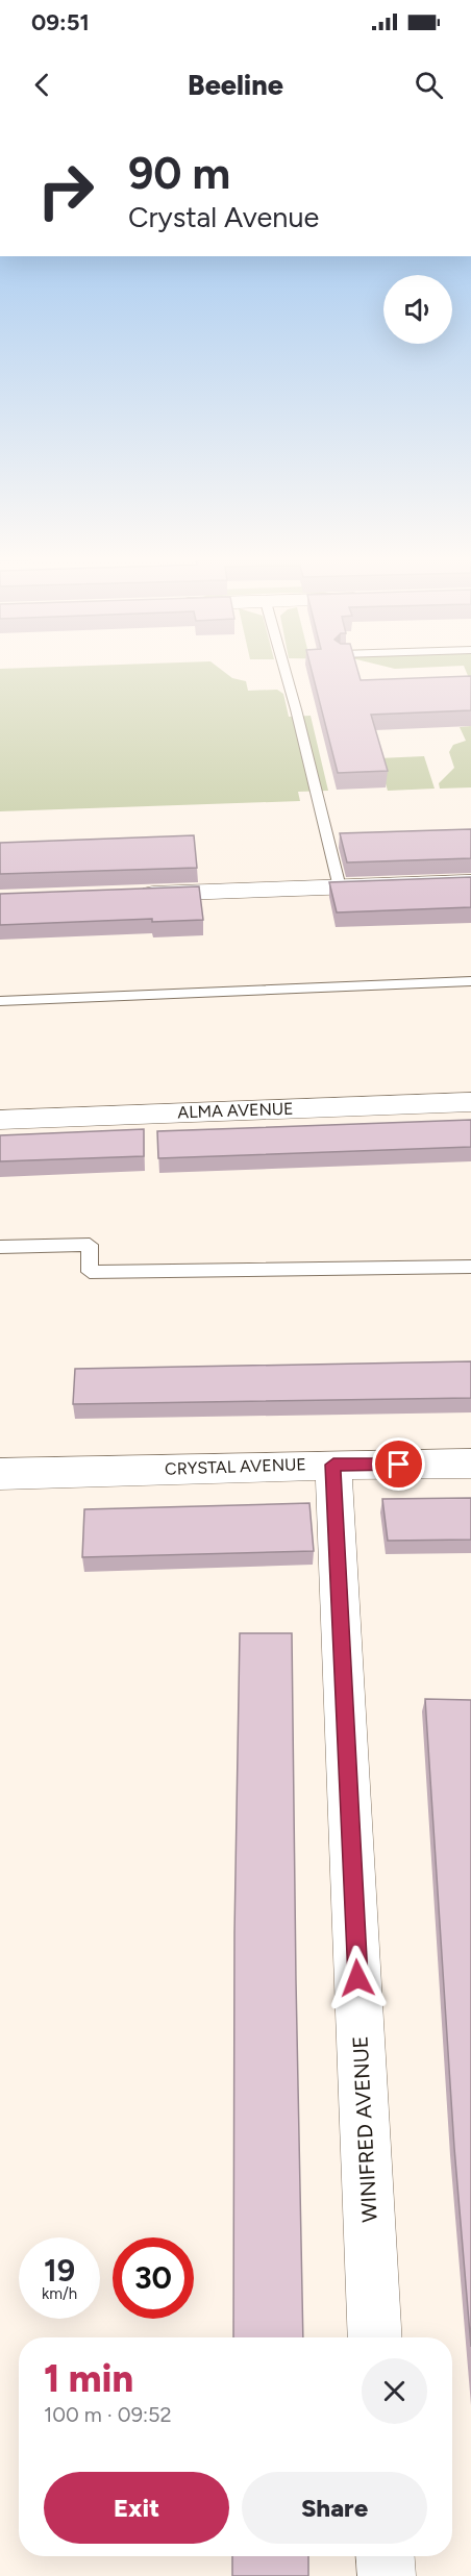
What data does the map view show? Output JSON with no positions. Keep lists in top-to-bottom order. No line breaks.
{"streets":{"street":["ALMA AVENUE","CRYSTAL AVENUE","WINIFRED AVENUE"]},"crossings":[["CRYSTAL AVENUE","WINIFRED AVENUE"]],"page":{"status":"09:51","header":"Beeline","turn":["90 m","Crystal Avenue"],"speed":"19 km/h","limit":"30","heading":["1 min","100 m · 09:52"],"buttons":["Exit","Share"]}}
